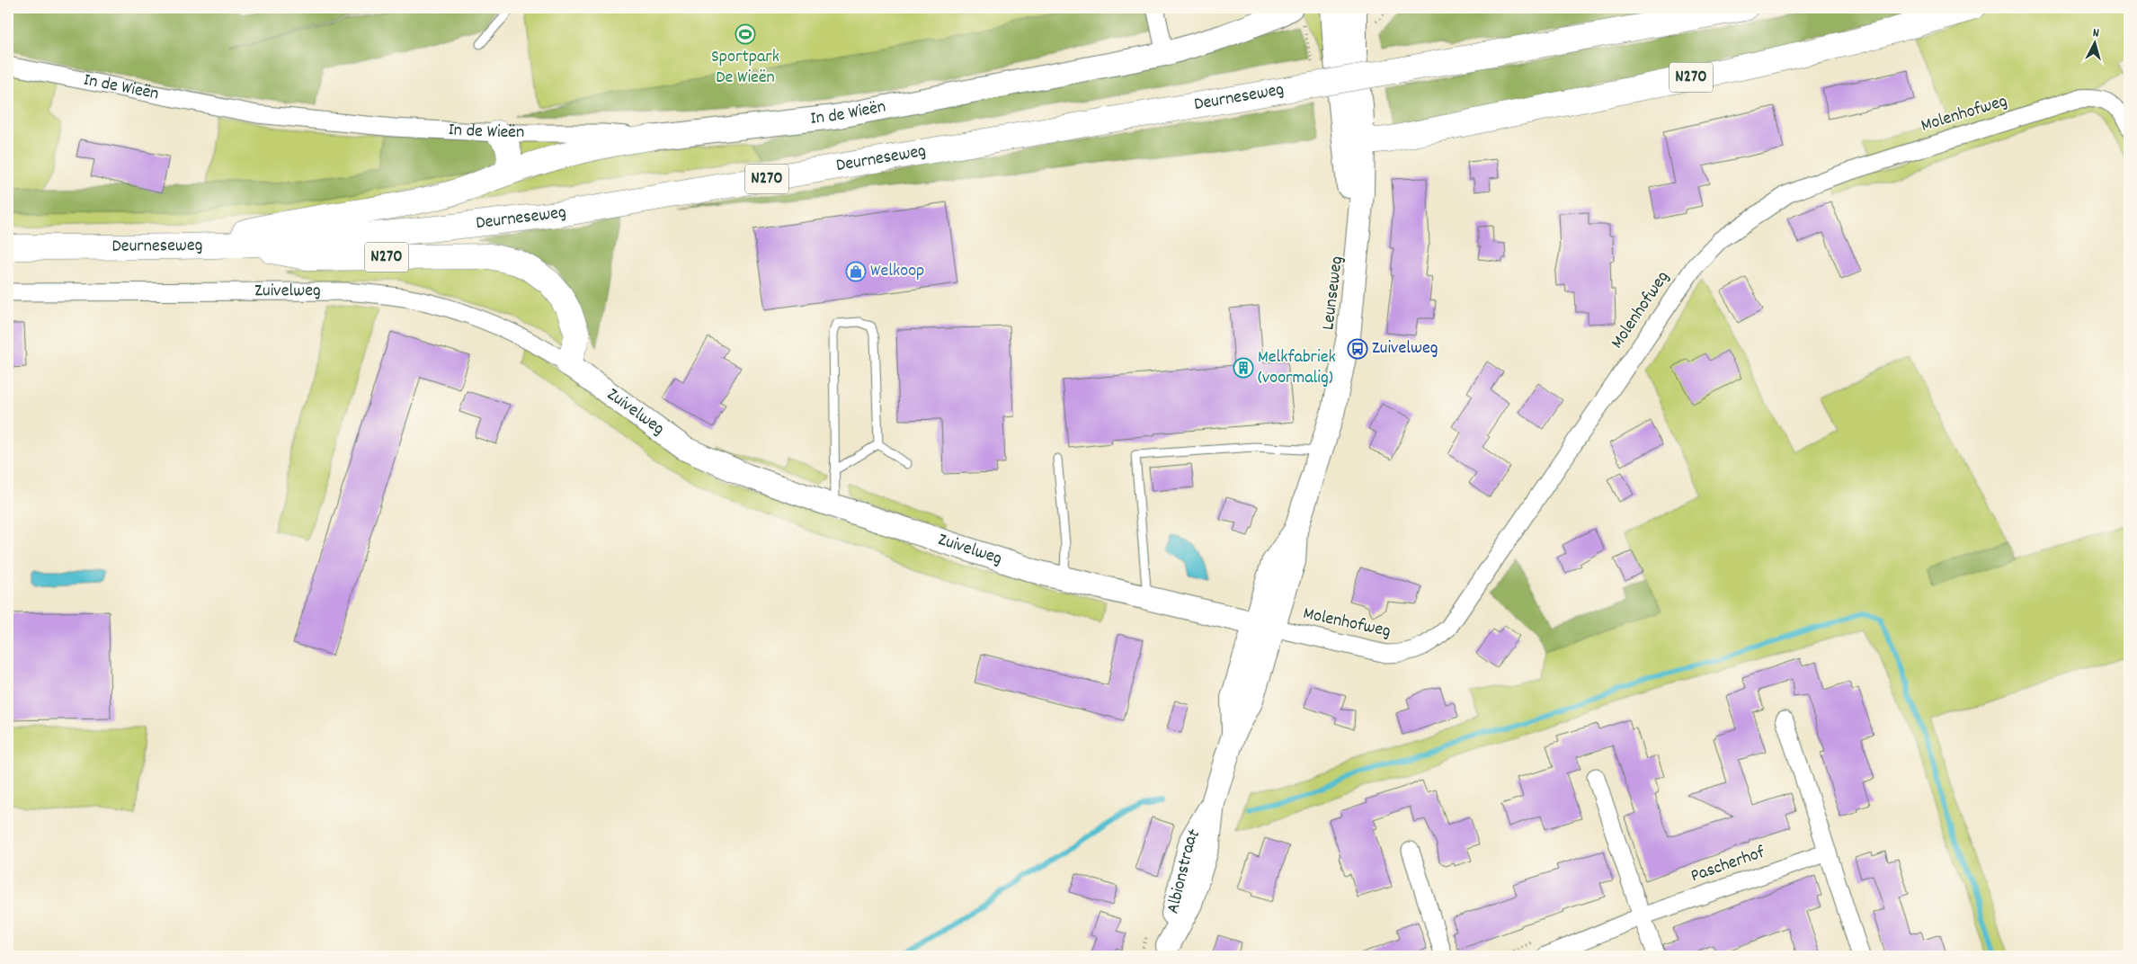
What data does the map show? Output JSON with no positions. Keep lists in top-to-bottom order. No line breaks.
{"streets":{"main road":["N270","In de Wieën","Deurneseweg","Zuivelweg","Leunseweg","Albionstraat"],"street":["Molenhofweg","Pascherhof"]},"crossings":[["N270","In de Wieën"],["N270","Deurneseweg"],["N270","Zuivelweg"],["N270","Leunseweg"],["Molenhofweg","Zuivelweg"],["Molenhofweg","Leunseweg"],["Molenhofweg","Albionstraat"],["Zuivelweg","Leunseweg"],["Zuivelweg","Albionstraat"],["Leunseweg","Albionstraat"]],"places":{"sports":["Sportpark De Wieën"],"shop":["Welkoop"],"bus stop":["Zuivelweg"],"building":["Melkfabriek (voormalig)"]},"north":"top"}
